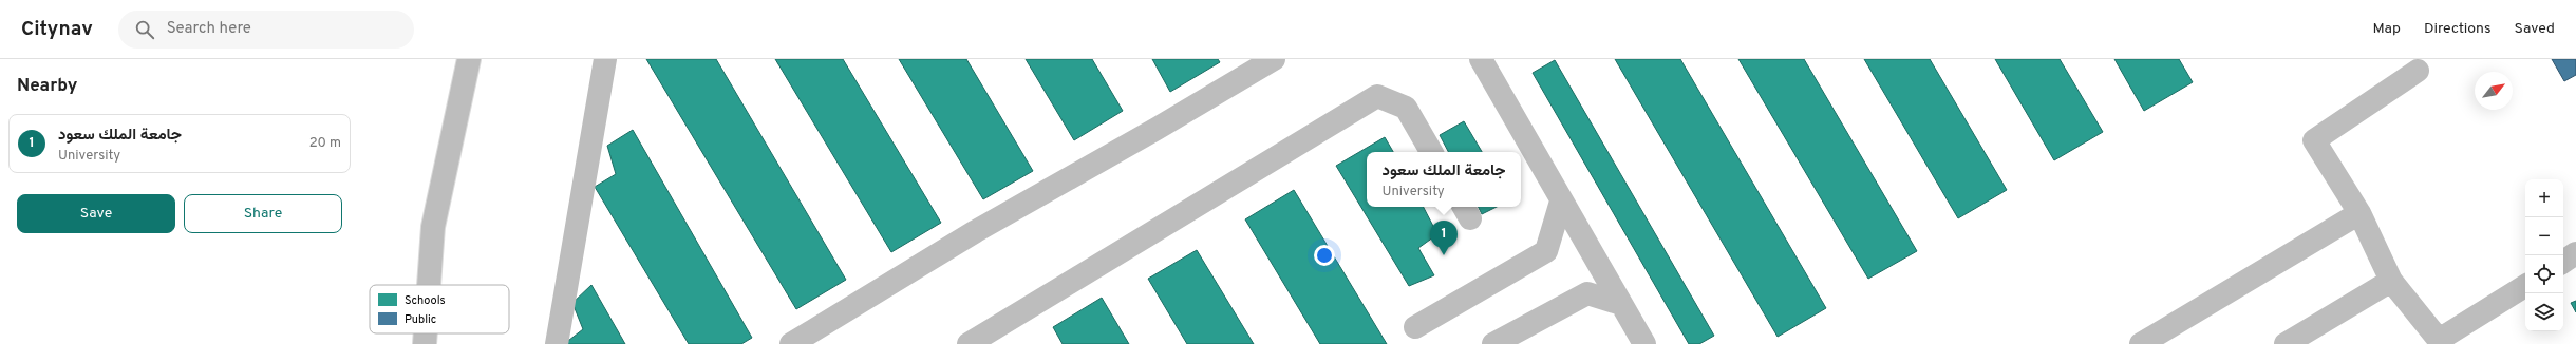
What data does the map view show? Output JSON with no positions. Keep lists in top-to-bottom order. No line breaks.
{"legend":["Schools","Public"],"north":"top right","page":{"header":"Citynav","search":"Search here","nav":["Map","Directions","Saved"],"heading":"Nearby","list":[{"mark":"1","name":"جامعة الملك سعود","note":"University","value":"20 m"}],"popup":["جامعة الملك سعود","University"],"map_buttons":["+","−"],"buttons":["Save","Share"],"pins":"1"}}
